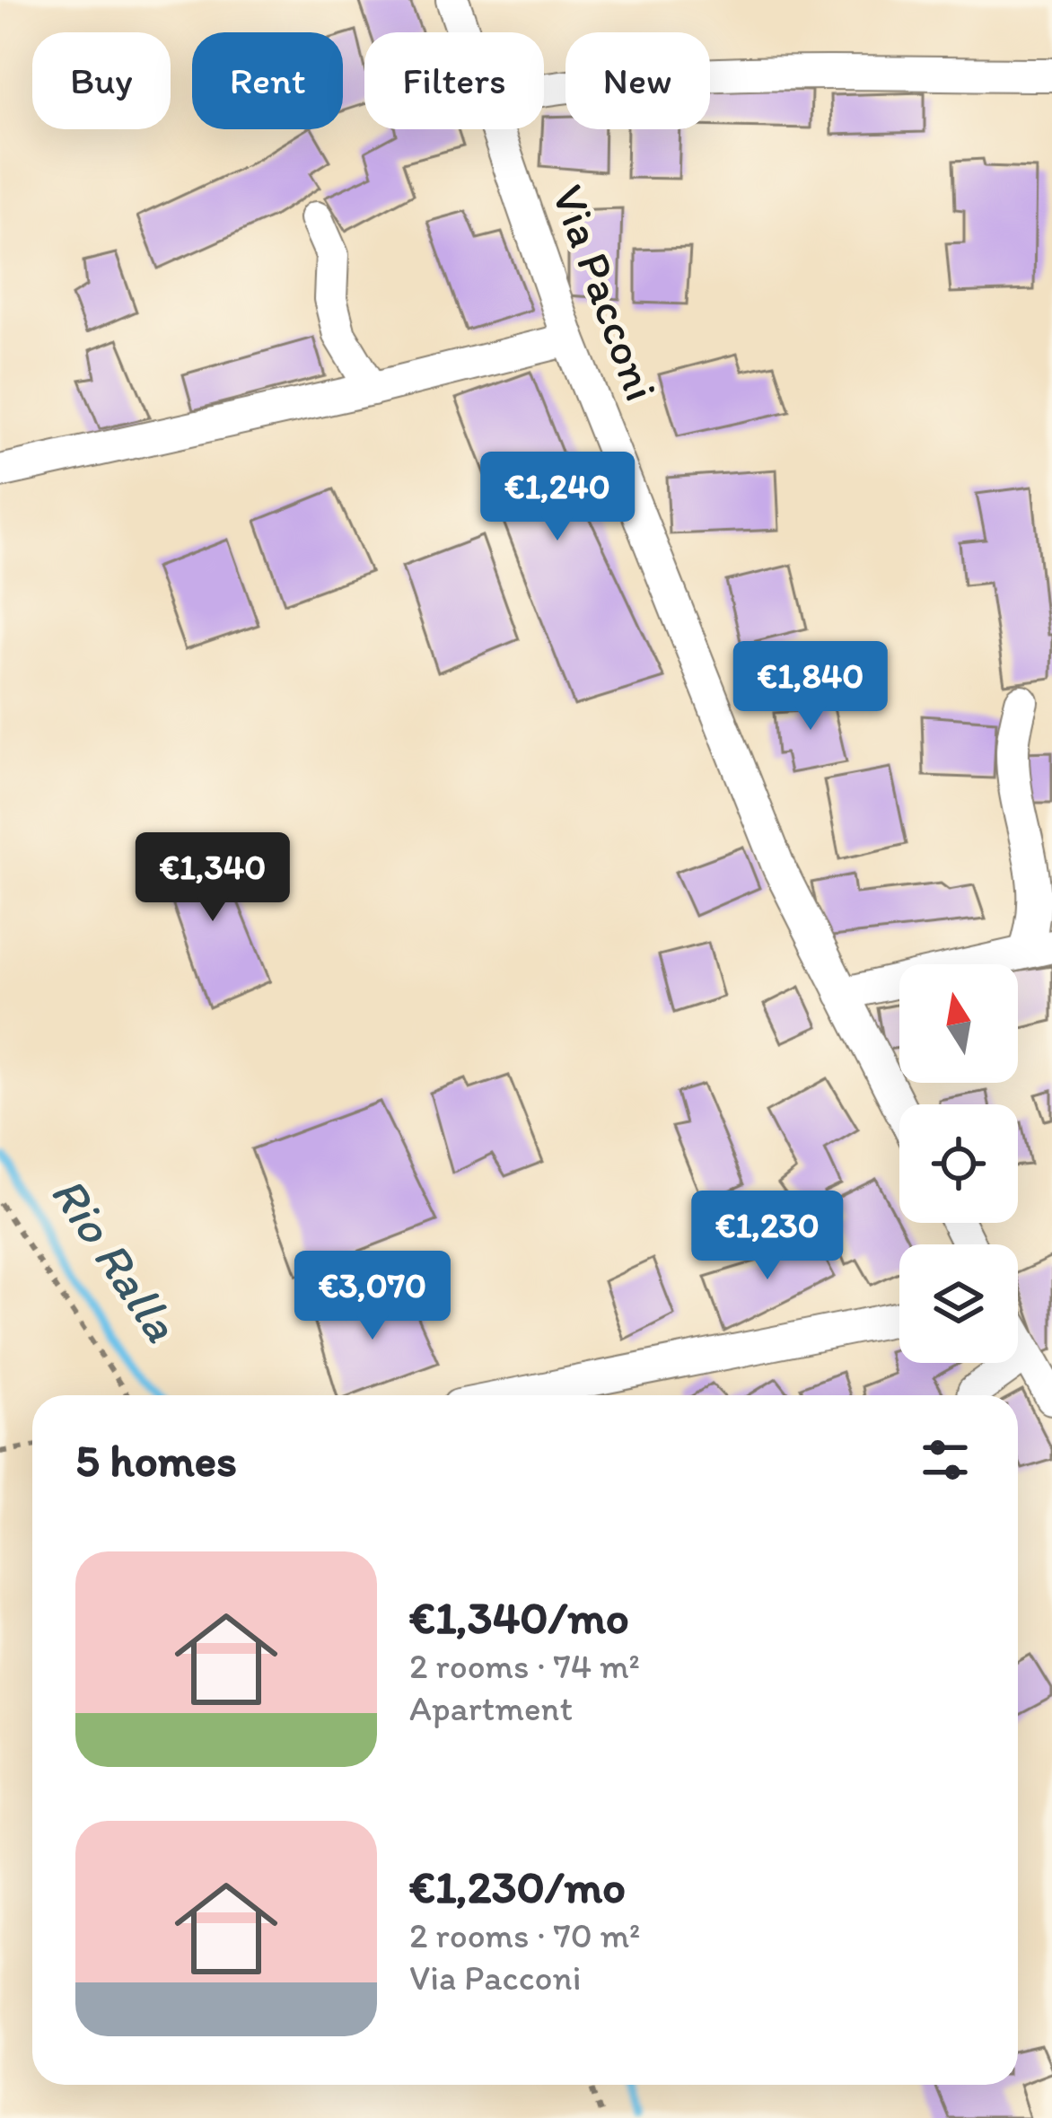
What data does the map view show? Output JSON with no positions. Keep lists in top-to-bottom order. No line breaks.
{"streets":{"street":["Via Pacconi"]},"water":["Rio Ralla"],"north":"top","page":{"chip":["Buy","Rent","Filters","New"],"price":["€1,240","€1,840","€1,340","€1,230","€3,070"],"heading":"5 homes","list":[{"name":"€1,340/mo","note":"2 rooms · 74 m² · Apartment"},{"name":"€1,230/mo","note":"2 rooms · 70 m² · Via Pacconi"}]}}
